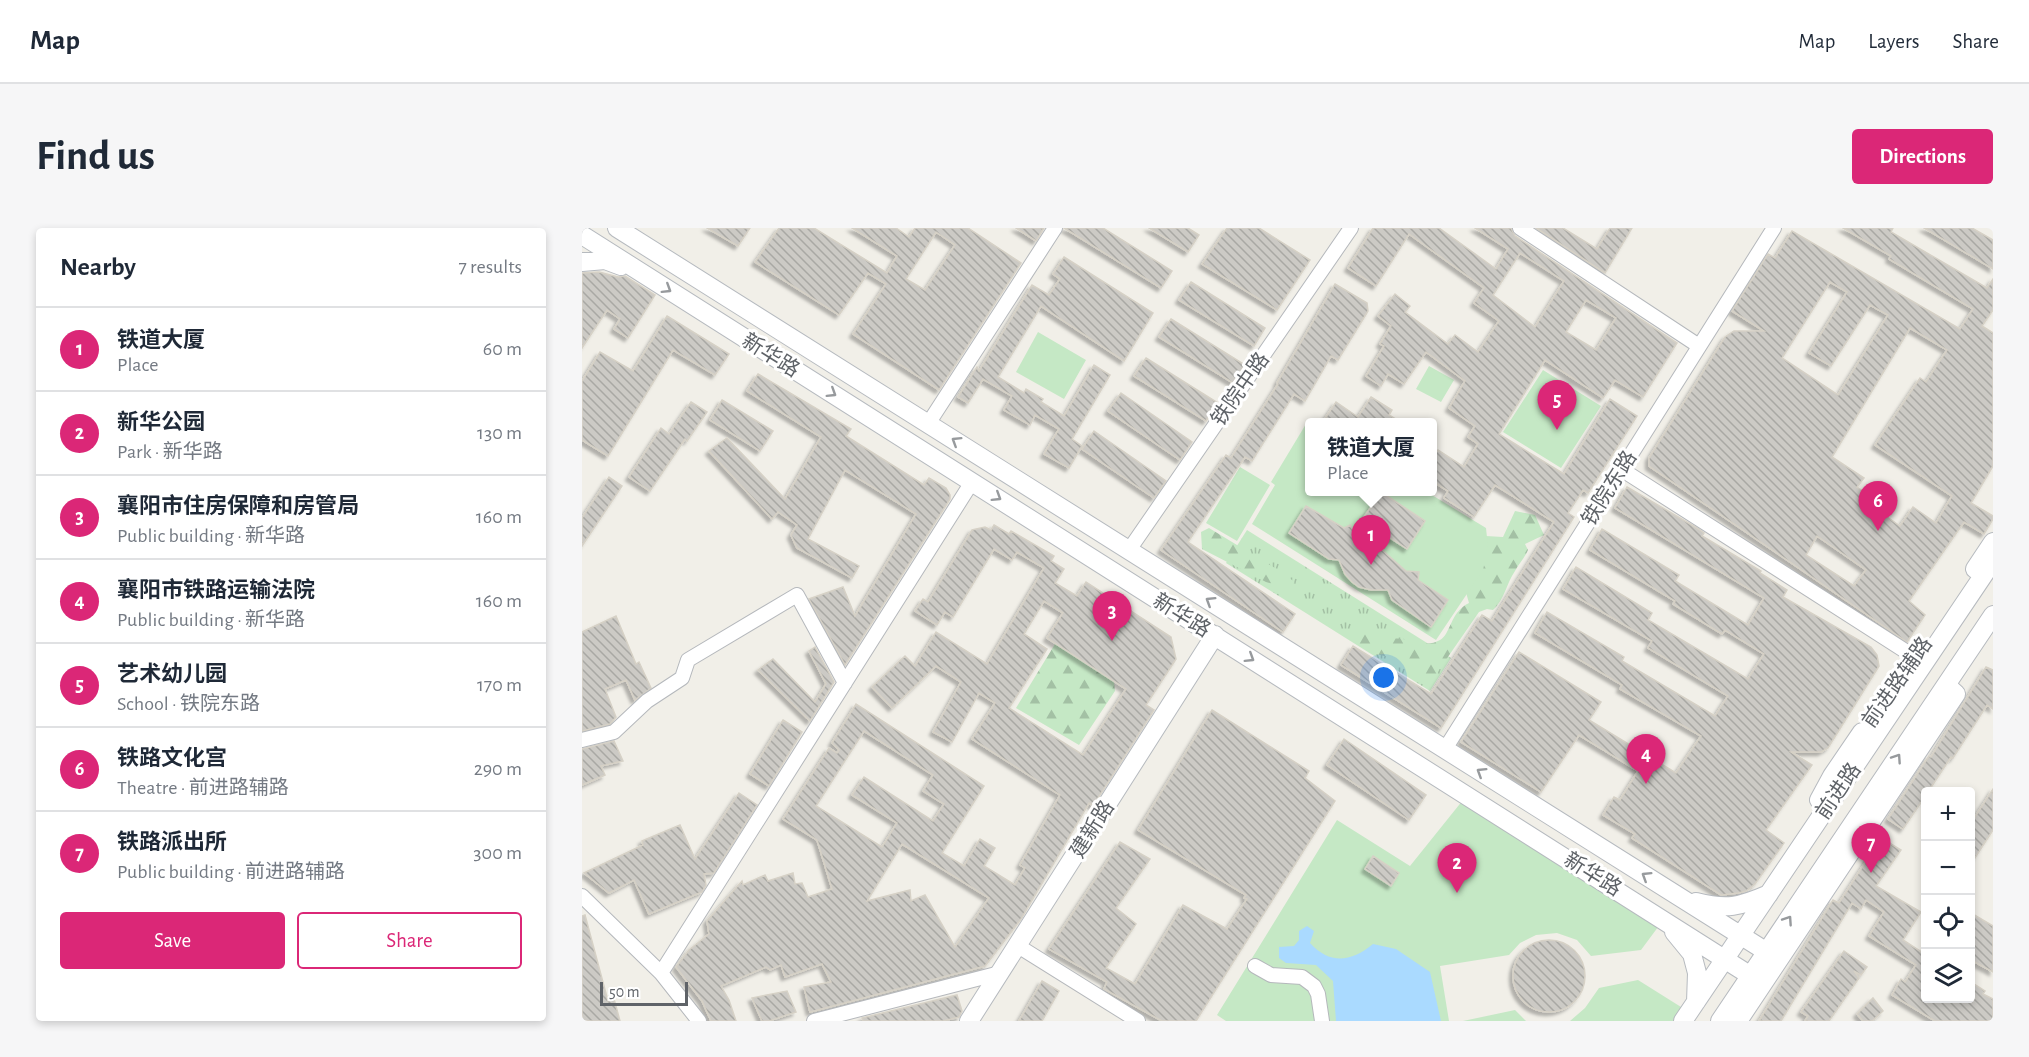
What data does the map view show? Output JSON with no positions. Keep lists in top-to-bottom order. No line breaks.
{"streets":{"main road":["新华路","前进路辅路","前进路","建新路"],"street":["铁院中路","铁院东路"]},"crossings":[["新华路","铁院中路"],["新华路","铁院东路"],["新华路","前进路"],["新华路","建新路"],["前进路辅路","前进路"]],"scale_bar":"50 m","page":{"header":"Map","nav":["Map","Layers","Share"],"buttons":["Directions",["Save","Share"]],"title":"Find us","heading":["Nearby","7 results"],"list":[{"mark":"1","name":"铁道大厦","note":"Place","value":"60 m"},{"mark":"2","name":"新华公园","note":"Park · 新华路","value":"130 m"},{"mark":"3","name":"襄阳市住房保障和房管局","note":"Public building · 新华路","value":"160 m"},{"mark":"4","name":"襄阳市铁路运输法院","note":"Public building · 新华路","value":"160 m"},{"mark":"5","name":"艺术幼儿园","note":"School · 铁院东路","value":"170 m"},{"mark":"6","name":"铁路文化宫","note":"Theatre · 前进路辅路","value":"290 m"},{"mark":"7","name":"铁路派出所","note":"Public building · 前进路辅路","value":"300 m"}],"pins":["5","6","1","3","4","7","2"],"popup":["铁道大厦","Place"],"map_buttons":["+","−"],"scale":"50 m"}}
